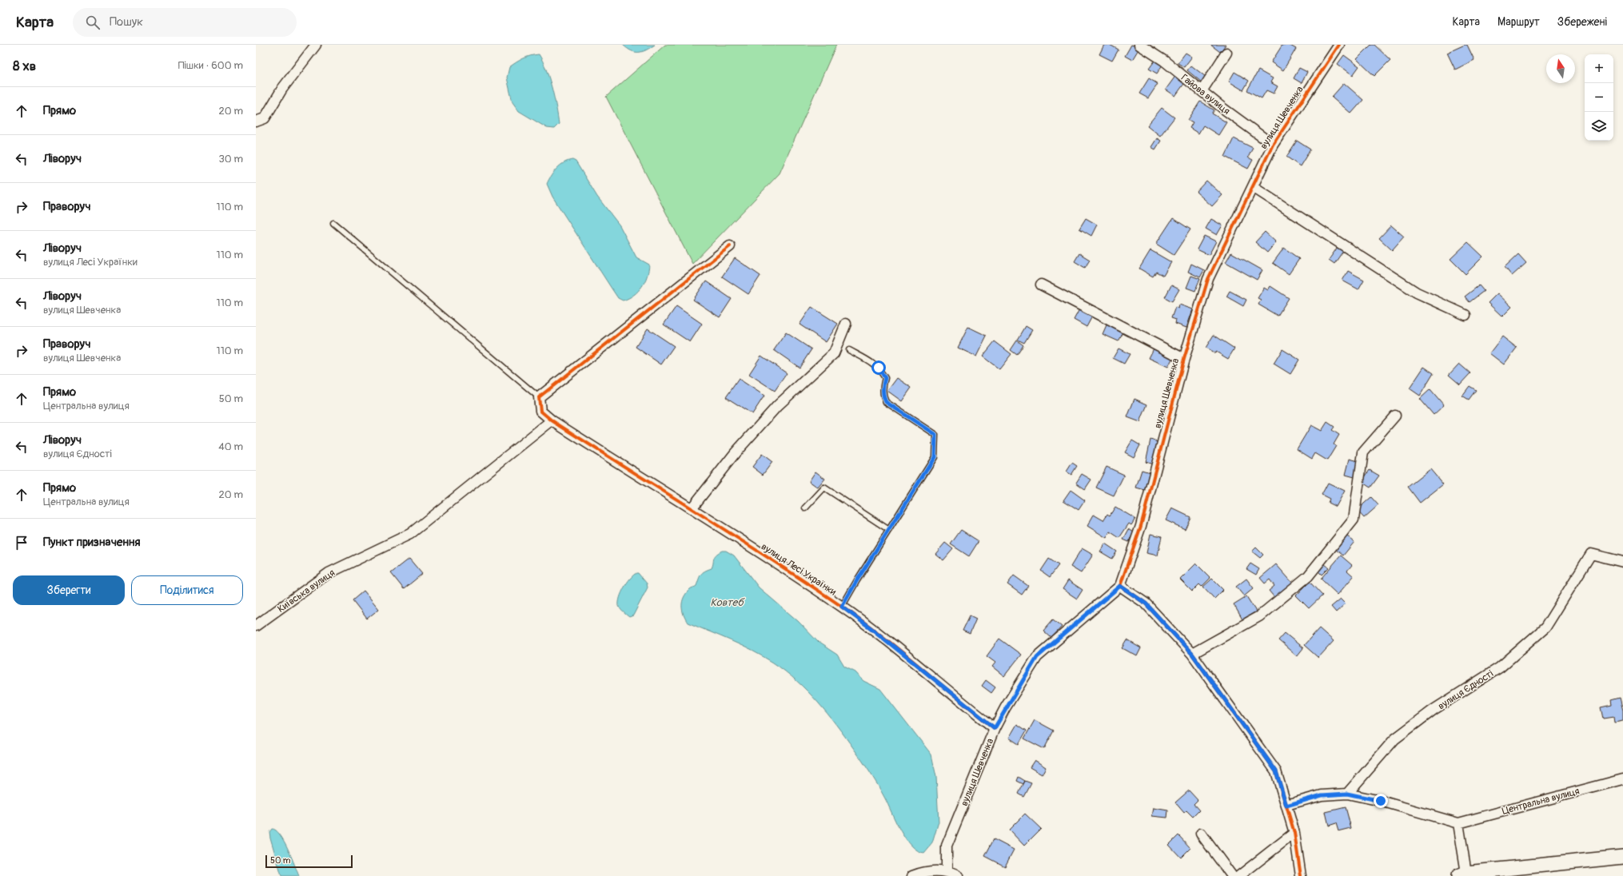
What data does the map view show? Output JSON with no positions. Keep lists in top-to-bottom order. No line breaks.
{"streets":{"street":["Гайова вулиця","вулиця Шевченка","вулиця Лесі Українки","Київська вулиця","вулиця Єдності","Центральна вулиця"]},"crossings":[["Гайова вулиця","вулиця Шевченка"],["вулиця Шевченка","вулиця Лесі Українки"],["вулиця Лесі Українки","Київська вулиця"]],"water":["Ковтеб"],"scale_bar":"50 m","north":"top","page":{"header":"Карта","search":"Пошук","nav":["Карта","Маршрут","Збережені"],"heading":["8 хв","Пішки · 600 m"],"map_buttons":["+","−"],"list":[["Прямо","20 m"],["Ліворуч","30 m"],["Праворуч","110 m"],["Ліворуч","вулиця Лесі Українки","110 m"],["Ліворуч","вулиця Шевченка","110 m"],["Праворуч","вулиця Шевченка","110 m"],["Прямо","Центральна вулиця","50 m"],["Ліворуч","вулиця Єдності","40 m"],["Прямо","Центральна вулиця","20 m"],"Пункт призначення"],"buttons":["Зберегти","Поділитися"],"scale":"50 m"}}
